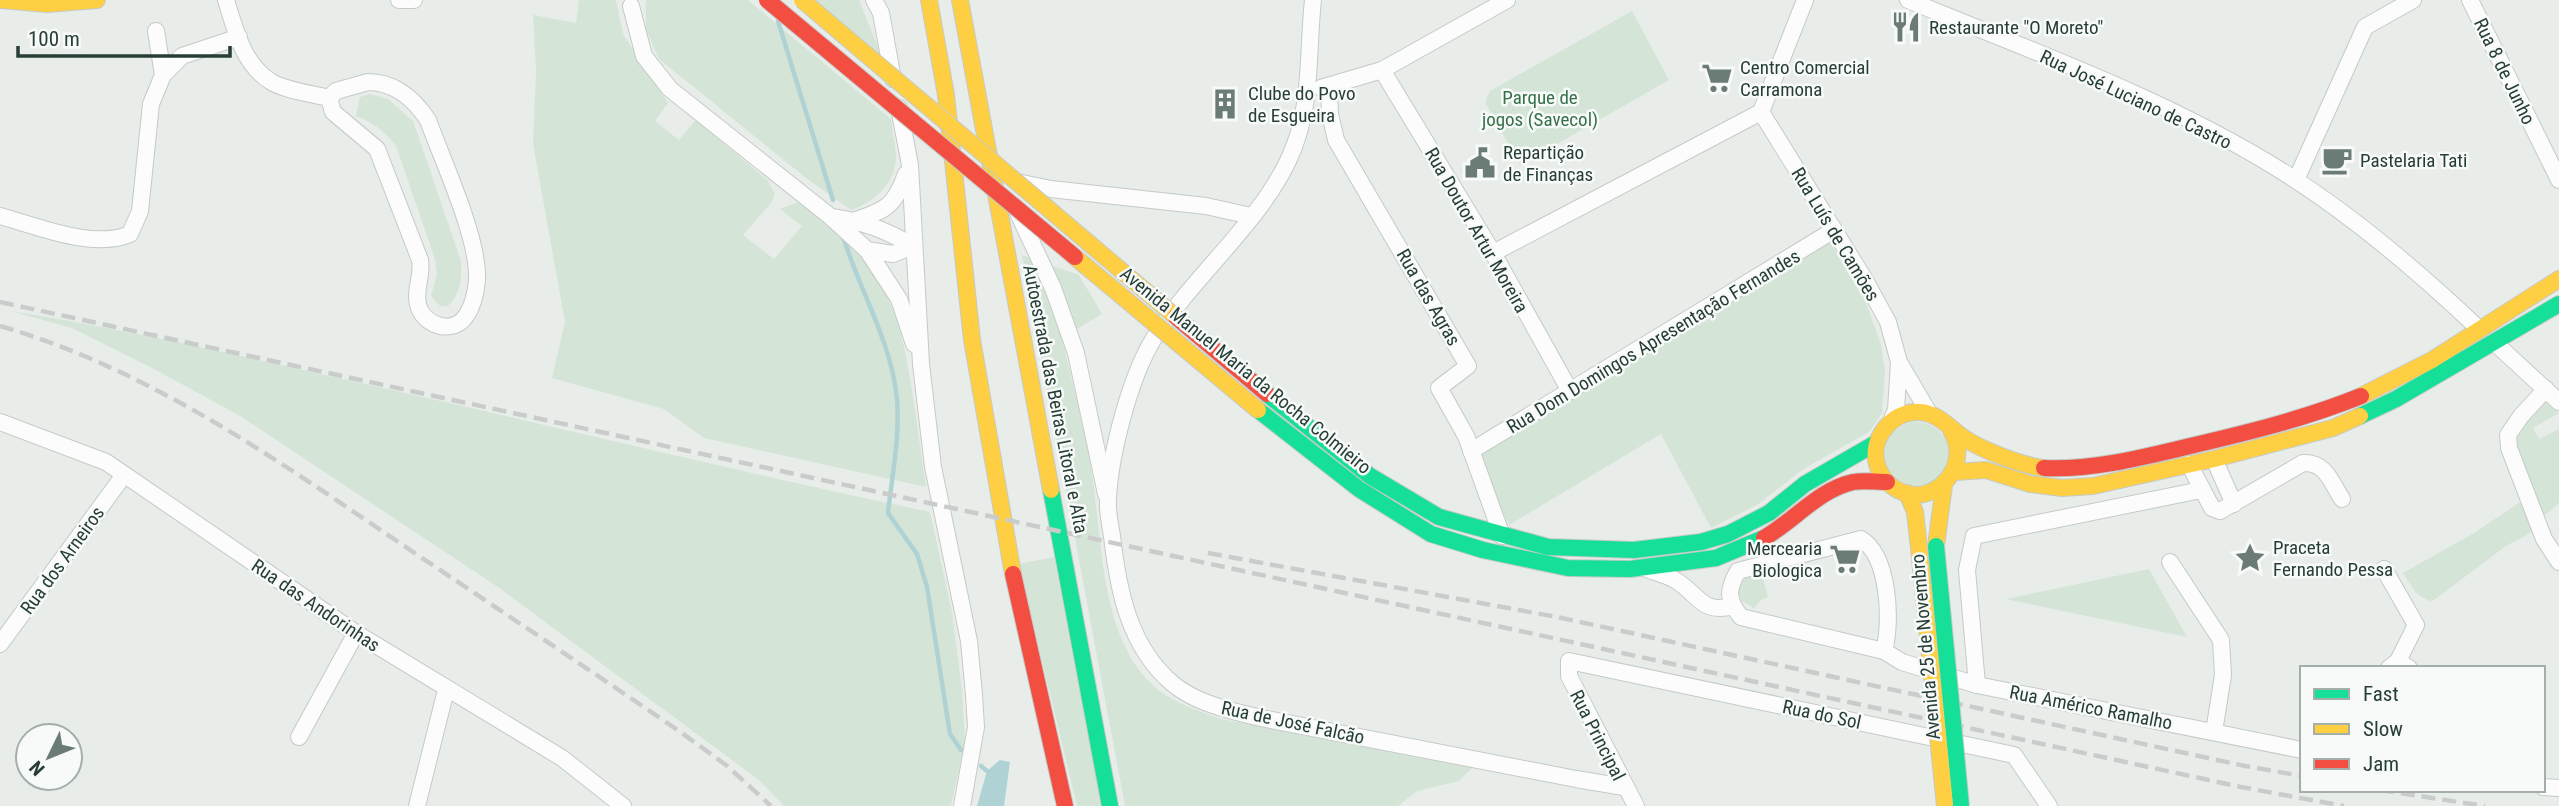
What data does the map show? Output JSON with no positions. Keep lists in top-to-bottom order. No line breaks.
{"streets":{"main road":["Avenida Manuel Maria da Rocha Colmieiro","Autoestrada das Beiras Litoral e Alta","Avenida 25 de Novembro"],"street":["Rua 8 de Junho","Rua José Luciano de Castro","Rua Doutor Artur Moreira","Rua Luís de Camões","Rua das Agras","Rua Dom Domingos Apresentação Fernandes","Rua dos Arneiros","Rua das Andorinhas","Rua Américo Ramalho","Rua do Sol","Rua de José Falcão","Rua Principal"]},"crossings":[["Rua Doutor Artur Moreira","Rua Dom Domingos Apresentação Fernandes"],["Rua Luís de Camões","Rua Dom Domingos Apresentação Fernandes"],["Rua Luís de Camões","Avenida Manuel Maria da Rocha Colmieiro"],["Rua Luís de Camões","Avenida 25 de Novembro"],["Rua das Agras","Rua Dom Domingos Apresentação Fernandes"],["Rua das Agras","Avenida Manuel Maria da Rocha Colmieiro"],["Avenida Manuel Maria da Rocha Colmieiro","Avenida 25 de Novembro"],["Avenida Manuel Maria da Rocha Colmieiro","Rua Américo Ramalho"],["Rua dos Arneiros","Rua das Andorinhas"],["Rua do Sol","Rua Principal"],["Rua de José Falcão","Rua Principal"]],"parks":["Parque de jogos (Savecol)"],"places":{"restaurant":["Restaurante \"O Moreto\""],"supermarket":["Centro Comercial Carramona","Mercearia Biologica"],"building":["Clube do Povo de Esgueira"],"cafe":["Pastelaria Tati"],"public building":["Repartição de Finanças"],"place":["Praceta Fernando Pessa"]},"legend":["Fast","Slow","Jam"],"scale_bar":"100 m","north":"bottom left"}
